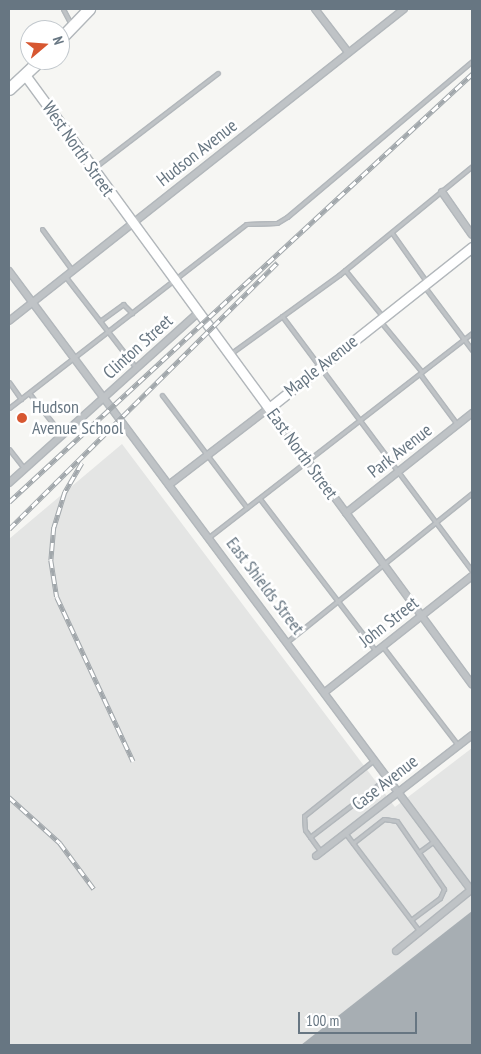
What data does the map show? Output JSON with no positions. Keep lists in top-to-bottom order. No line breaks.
{"streets":{"street":["West North Street","Hudson Avenue","Clinton Street","Maple Avenue","Park Avenue","East North Street","East Shields Street","John Street","Case Avenue"]},"crossings":[["West North Street","Hudson Avenue"],["West North Street","East North Street"],["Hudson Avenue","East North Street"],["Hudson Avenue","East Shields Street"],["Clinton Street","East North Street"],["Clinton Street","East Shields Street"],["Maple Avenue","East North Street"],["Maple Avenue","East Shields Street"],["Park Avenue","East North Street"],["East North Street","John Street"],["East Shields Street","John Street"],["East Shields Street","Case Avenue"]],"places":["Hudson Avenue School"],"scale_bar":"100 m","north":"right"}
